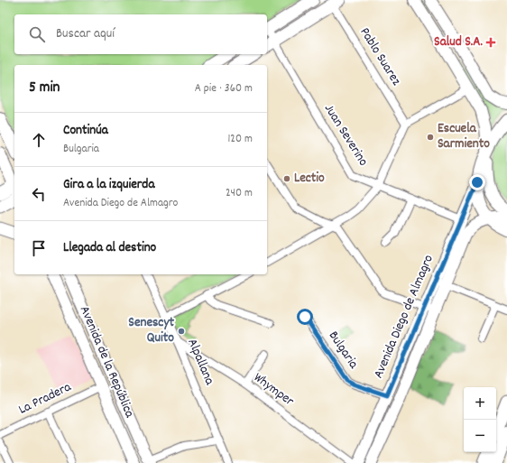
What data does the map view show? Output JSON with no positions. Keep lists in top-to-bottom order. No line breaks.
{"streets":{"main road":["Avenida Diego de Almagro","Avenida de la República"],"street":["Pablo Suarez","Juan Severino","Bulgaria","Alpallana","Whymper","La Pradera"]},"crossings":[["Juan Severino","Avenida Diego de Almagro"],["Avenida Diego de Almagro","Bulgaria"],["Avenida de la República","La Pradera"],["Alpallana","Whymper"]],"places":{"health":["Salud S.A."],"other":["Escuela Sarmiento","Lectio","Senescyt Quito"]},"page":{"search":"Buscar aquí","heading":["5 min","A pie · 360 m"],"list":[["Continúa","Bulgaria","120 m"],["Gira a la izquierda","Avenida Diego de Almagro","240 m"],"Llegada al destino"],"map_buttons":["+","−"]}}
